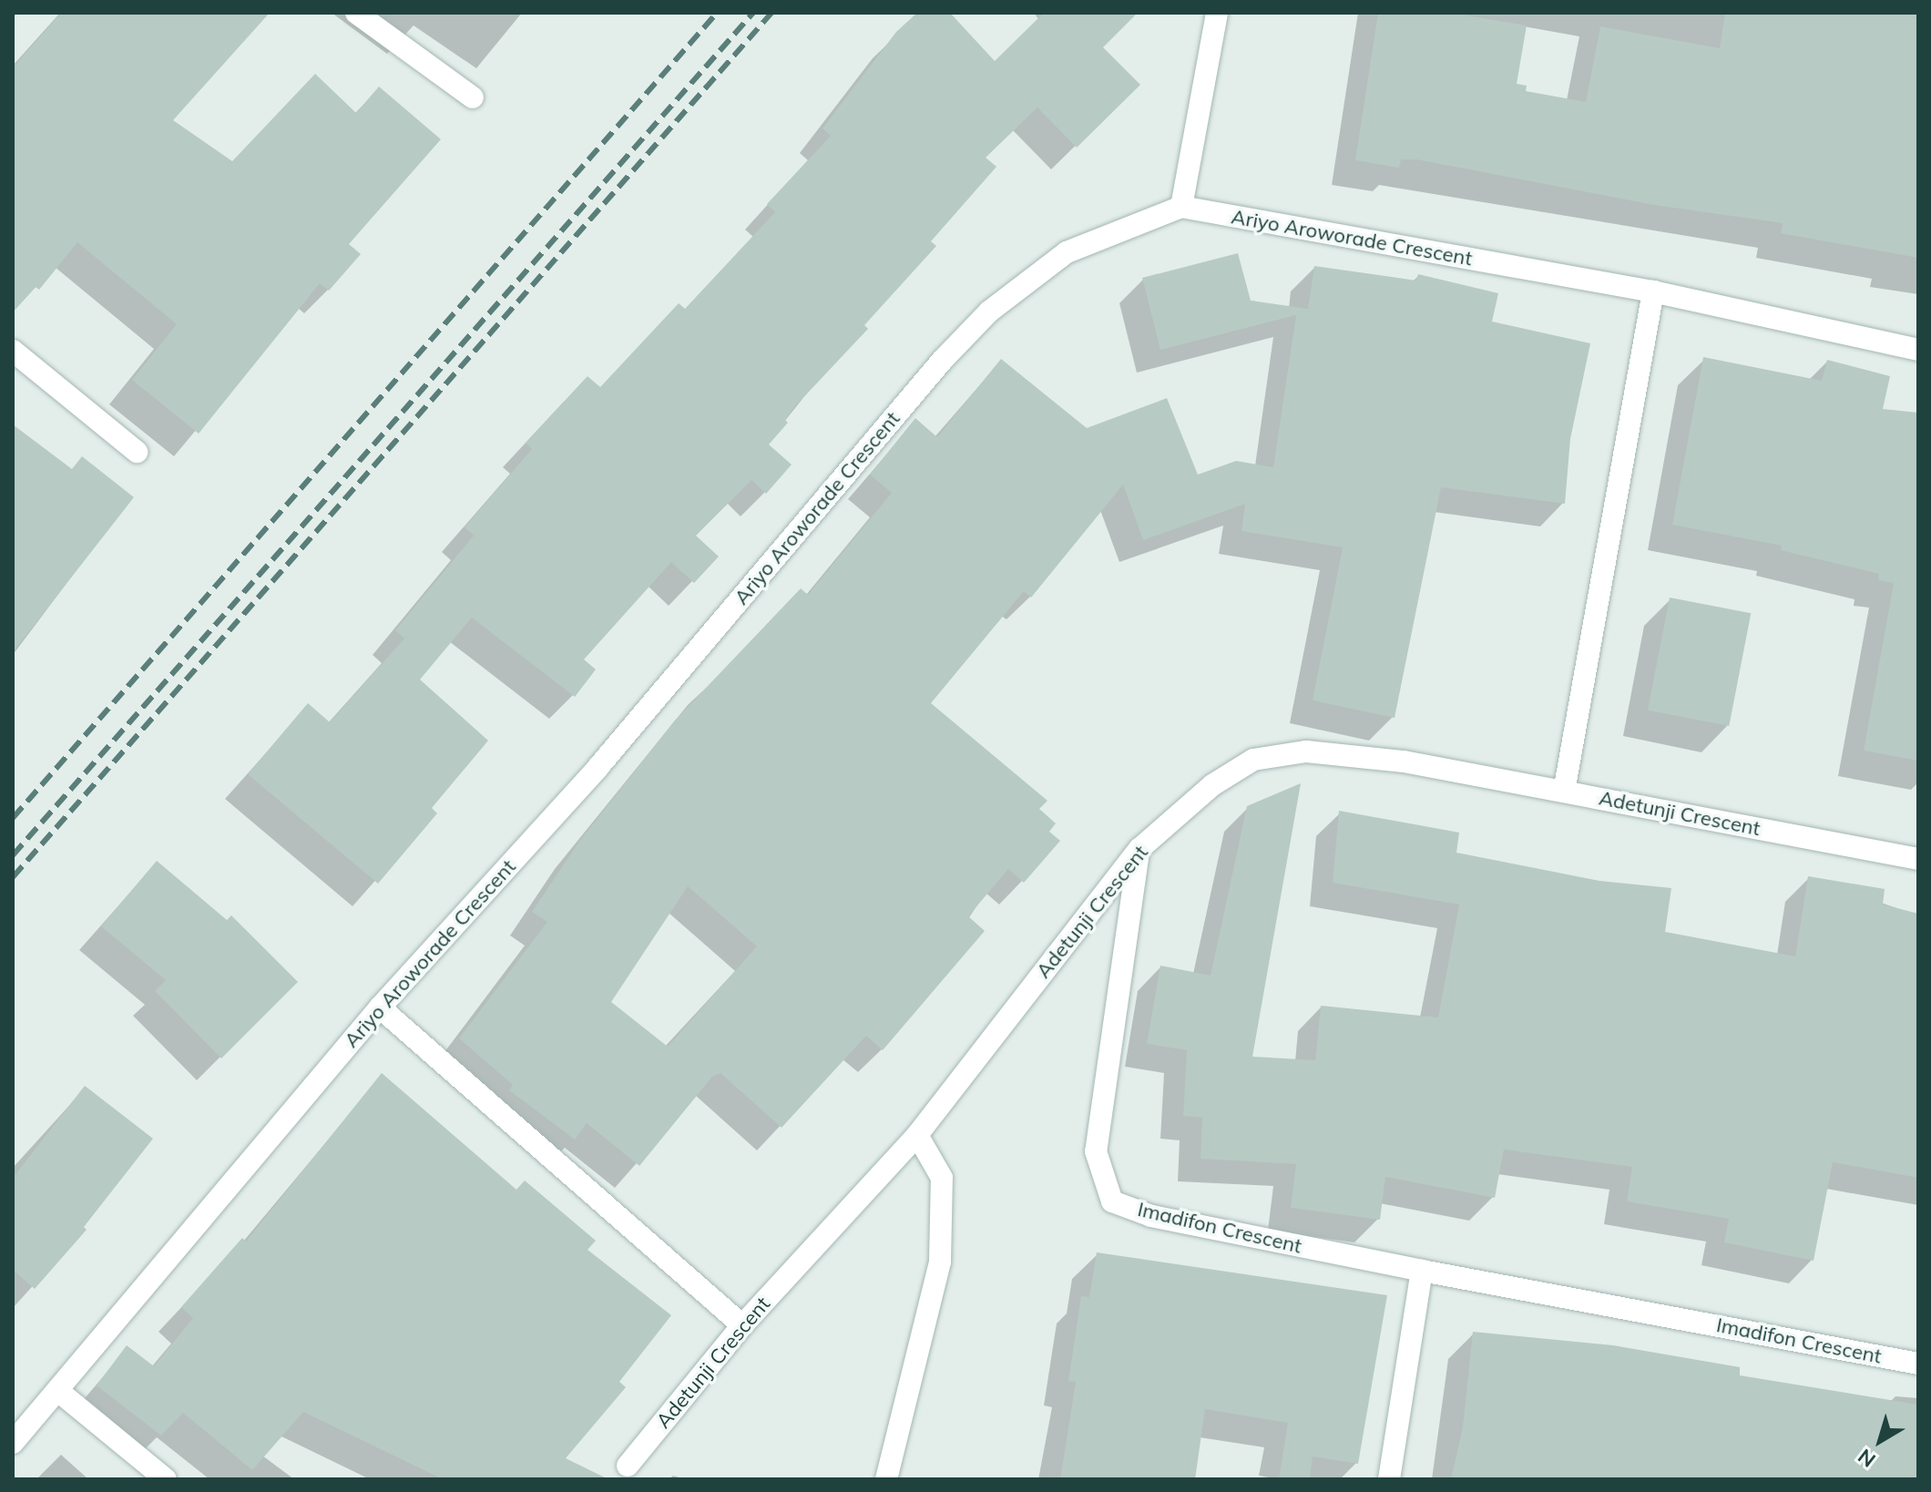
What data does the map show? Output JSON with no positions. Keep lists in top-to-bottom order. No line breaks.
{"streets":{"street":["Ariyo Aroworade Crescent","Adetunji Crescent","Imadifon Crescent"]},"crossings":[["Adetunji Crescent","Imadifon Crescent"]],"north":"bottom left"}
